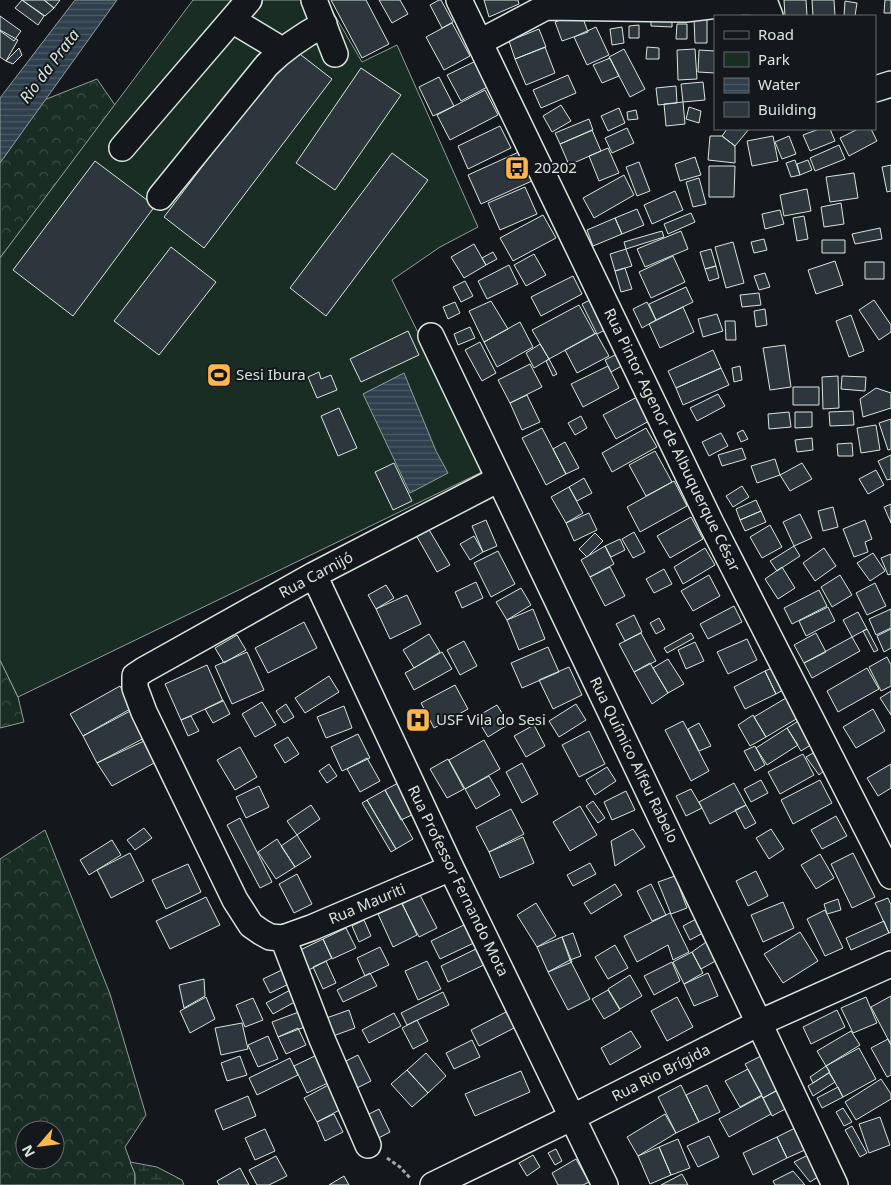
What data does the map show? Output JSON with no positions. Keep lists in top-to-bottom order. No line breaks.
{"streets":{"street":["Rua Pintor Agenor de Albuquerque César","Rua Carnijó","Rua Químico Alfeu Rabelo","Rua Professor Fernando Mota","Rua Mauriti","Rua Rio Brígida"]},"crossings":[["Rua Carnijó","Rua Químico Alfeu Rabelo"],["Rua Carnijó","Rua Professor Fernando Mota"],["Rua Carnijó","Rua Mauriti"],["Rua Químico Alfeu Rabelo","Rua Rio Brígida"],["Rua Professor Fernando Mota","Rua Mauriti"],["Rua Professor Fernando Mota","Rua Rio Brígida"]],"water":["Rio da Prata"],"places":{"bus stop":["20202"],"sports":["Sesi Ibura"],"hospital":["USF Vila do Sesi"]},"legend":["Road","Park","Water","Building"],"north":"bottom left"}
